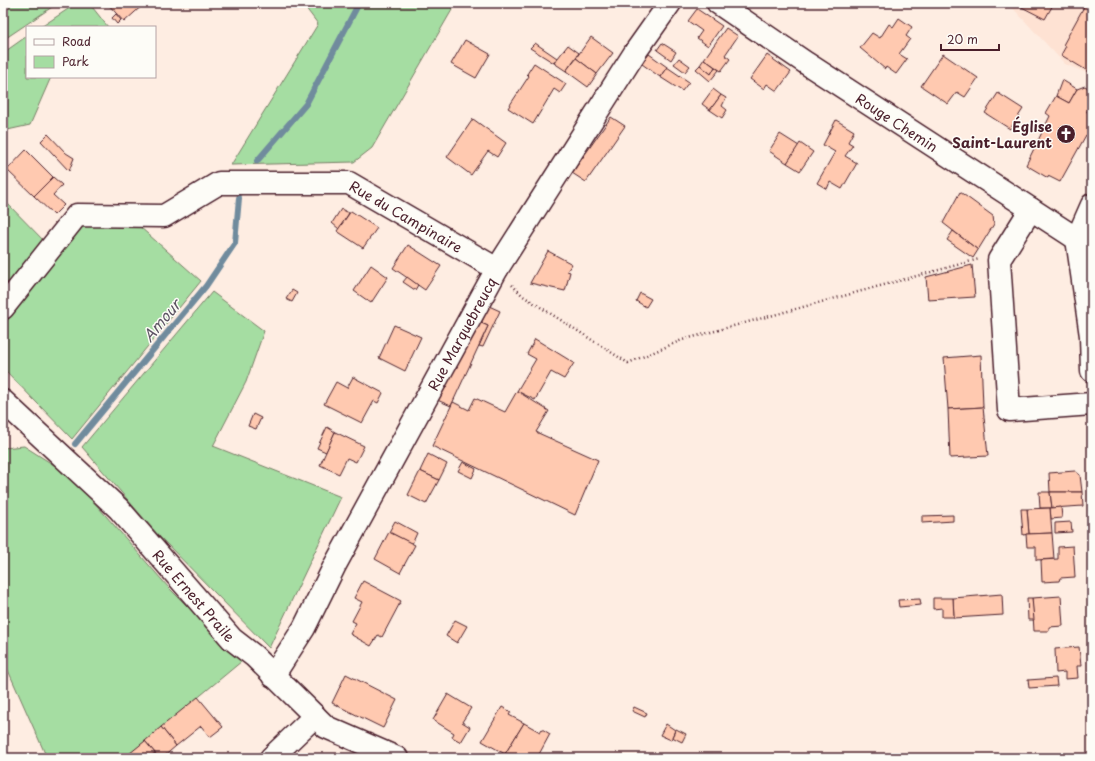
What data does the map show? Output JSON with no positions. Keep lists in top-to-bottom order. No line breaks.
{"streets":{"street":["Rouge Chemin","Rue du Campinaire","Rue Marquebreucq","Rue Ernest Praile"]},"crossings":[["Rue du Campinaire","Rue Marquebreucq"],["Rue Marquebreucq","Rue Ernest Praile"]],"water":["Amour"],"places":{"church":["Église Saint-Laurent"]},"legend":["Road","Park"],"scale_bar":"20 m"}
